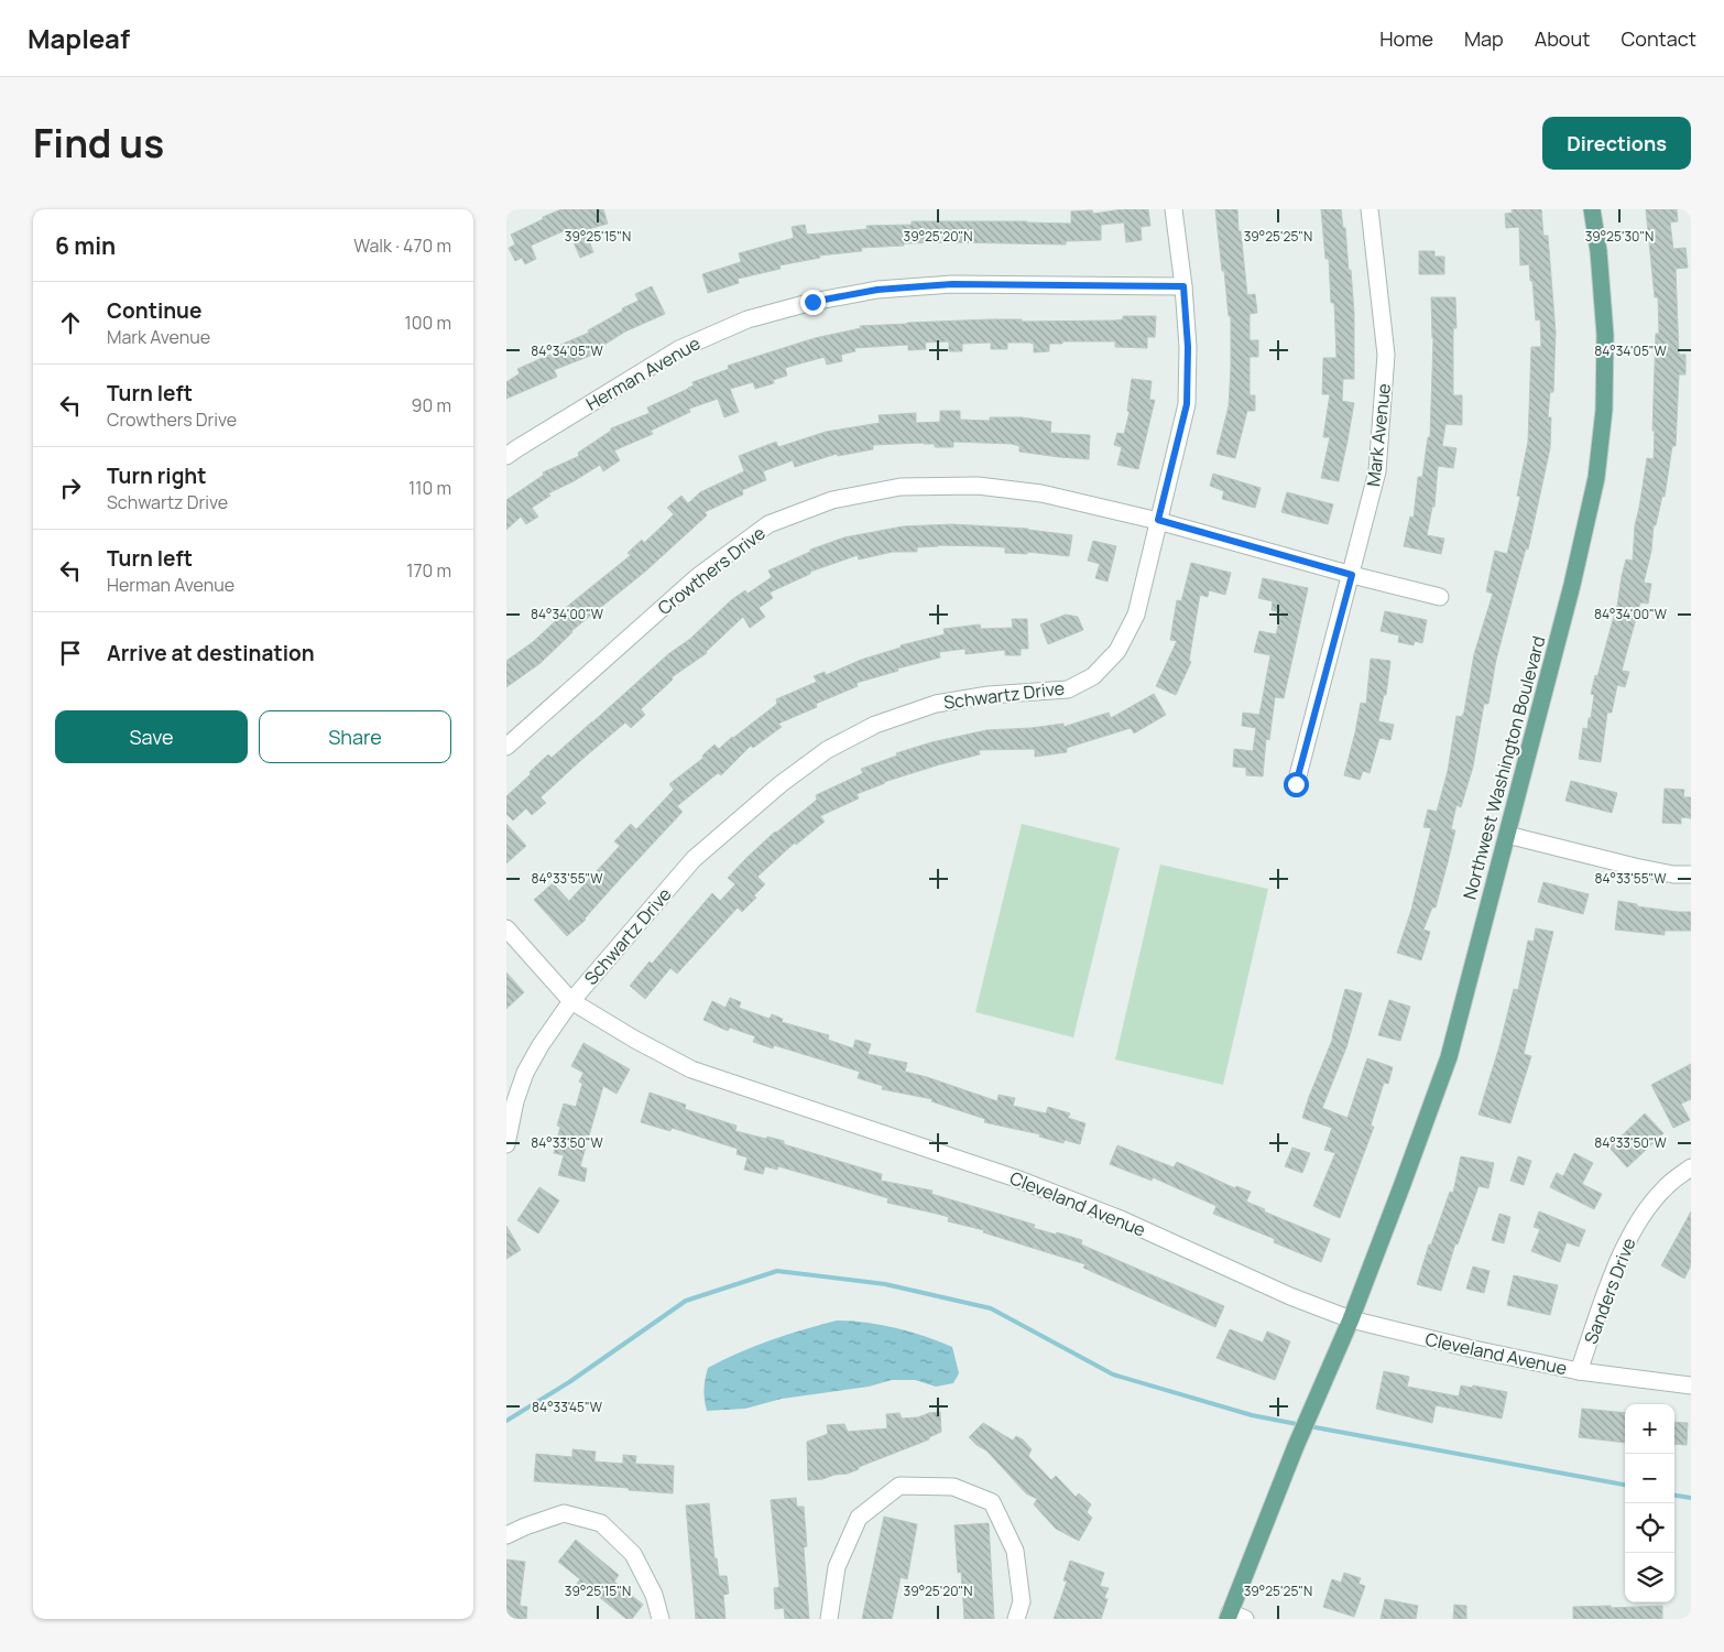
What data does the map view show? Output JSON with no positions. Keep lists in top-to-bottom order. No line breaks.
{"streets":{"main road":["Northwest Washington Boulevard"],"street":["Herman Avenue","Mark Avenue","Crowthers Drive","Schwartz Drive","Cleveland Avenue","Sanders Drive"]},"crossings":[["Herman Avenue","Schwartz Drive"],["Mark Avenue","Crowthers Drive"],["Crowthers Drive","Schwartz Drive"],["Schwartz Drive","Cleveland Avenue"],["Northwest Washington Boulevard","Cleveland Avenue"],["Cleveland Avenue","Sanders Drive"]],"page":{"header":"Mapleaf","nav":["Home","Map","About","Contact"],"title":"Find us","buttons":["Directions",["Save","Share"]],"heading":["6 min","Walk · 470 m"],"list":[["Continue","Mark Avenue","100 m"],["Turn left","Crowthers Drive","90 m"],["Turn right","Schwartz Drive","110 m"],["Turn left","Herman Avenue","170 m"],"Arrive at destination"],"map_buttons":["+","−"]},"coordinates":["39°25'15\"N","39°25'20\"N","39°25'25\"N","39°25'30\"N","84°34'05\"W","84°34'00\"W","84°33'55\"W","84°33'50\"W","84°33'45\"W"]}
